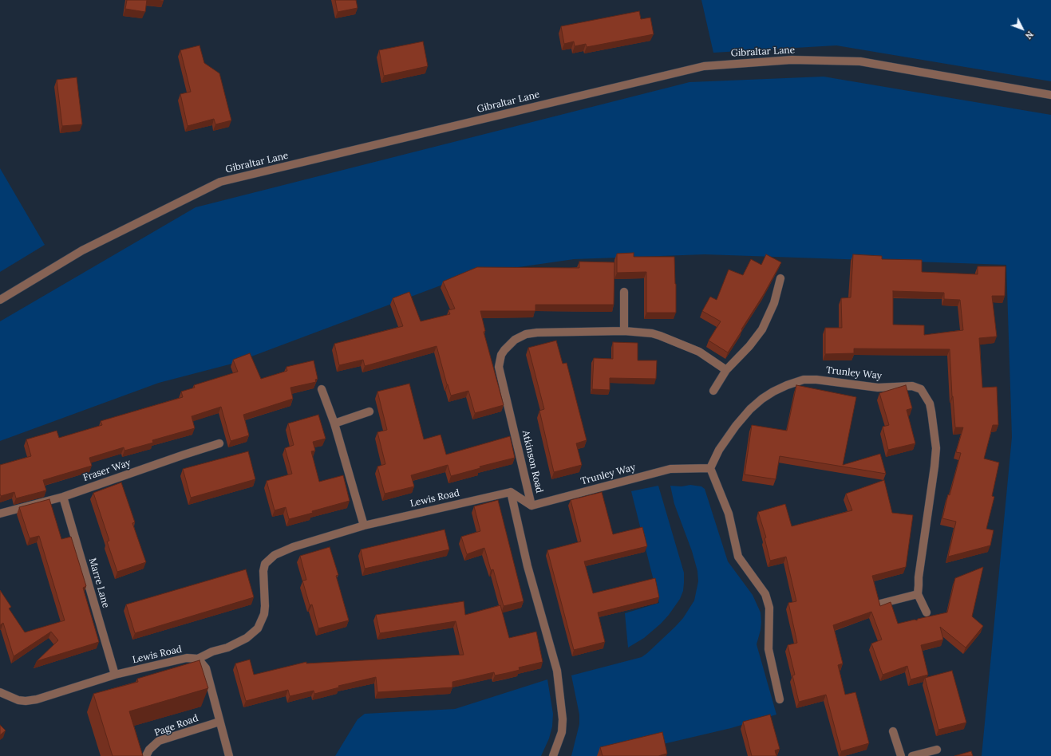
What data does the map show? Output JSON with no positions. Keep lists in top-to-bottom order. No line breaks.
{"streets":{"street":["Gibraltar Lane","Trunley Way","Atkinson Road","Fraser Way","Lewis Road","Marre Lane","Page Road"]},"crossings":[["Trunley Way","Atkinson Road"],["Atkinson Road","Lewis Road"],["Fraser Way","Marre Lane"],["Lewis Road","Marre Lane"]],"north":"bottom right"}
